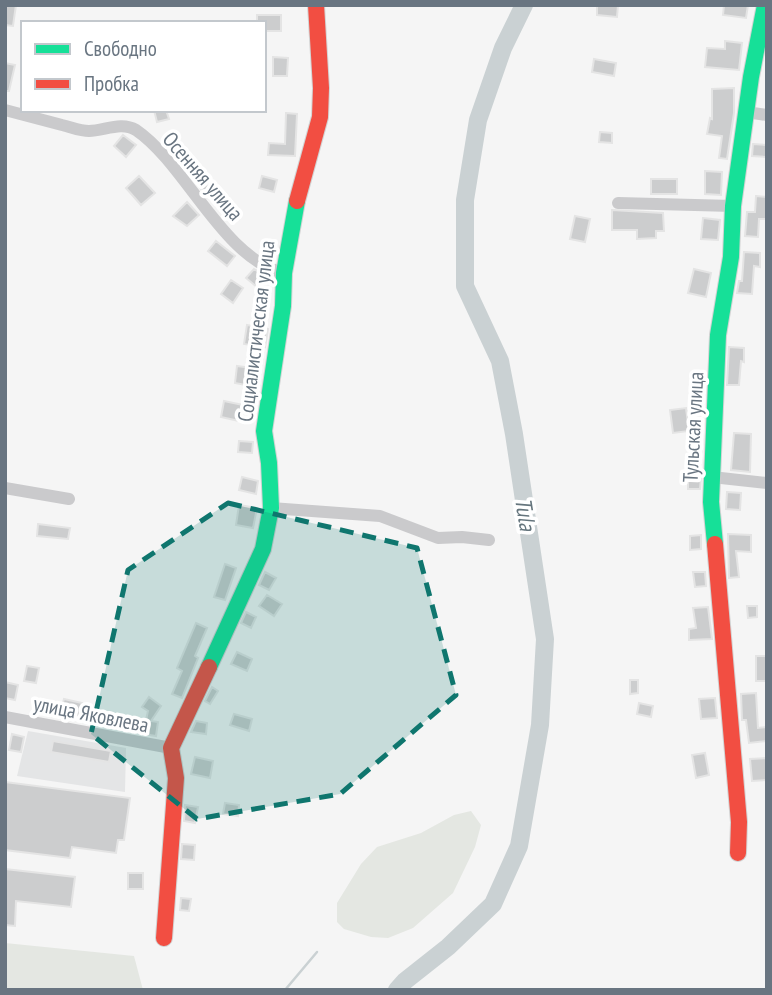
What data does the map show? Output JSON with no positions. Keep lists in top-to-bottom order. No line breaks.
{"streets":{"street":["Осенняя улица","Социалистическая улица","Тульская улица","улица Яковлева"]},"crossings":[["Осенняя улица","Социалистическая улица"],["Социалистическая улица","улица Яковлева"]],"water":["Tula"],"legend":["Свободно","Пробка"]}
